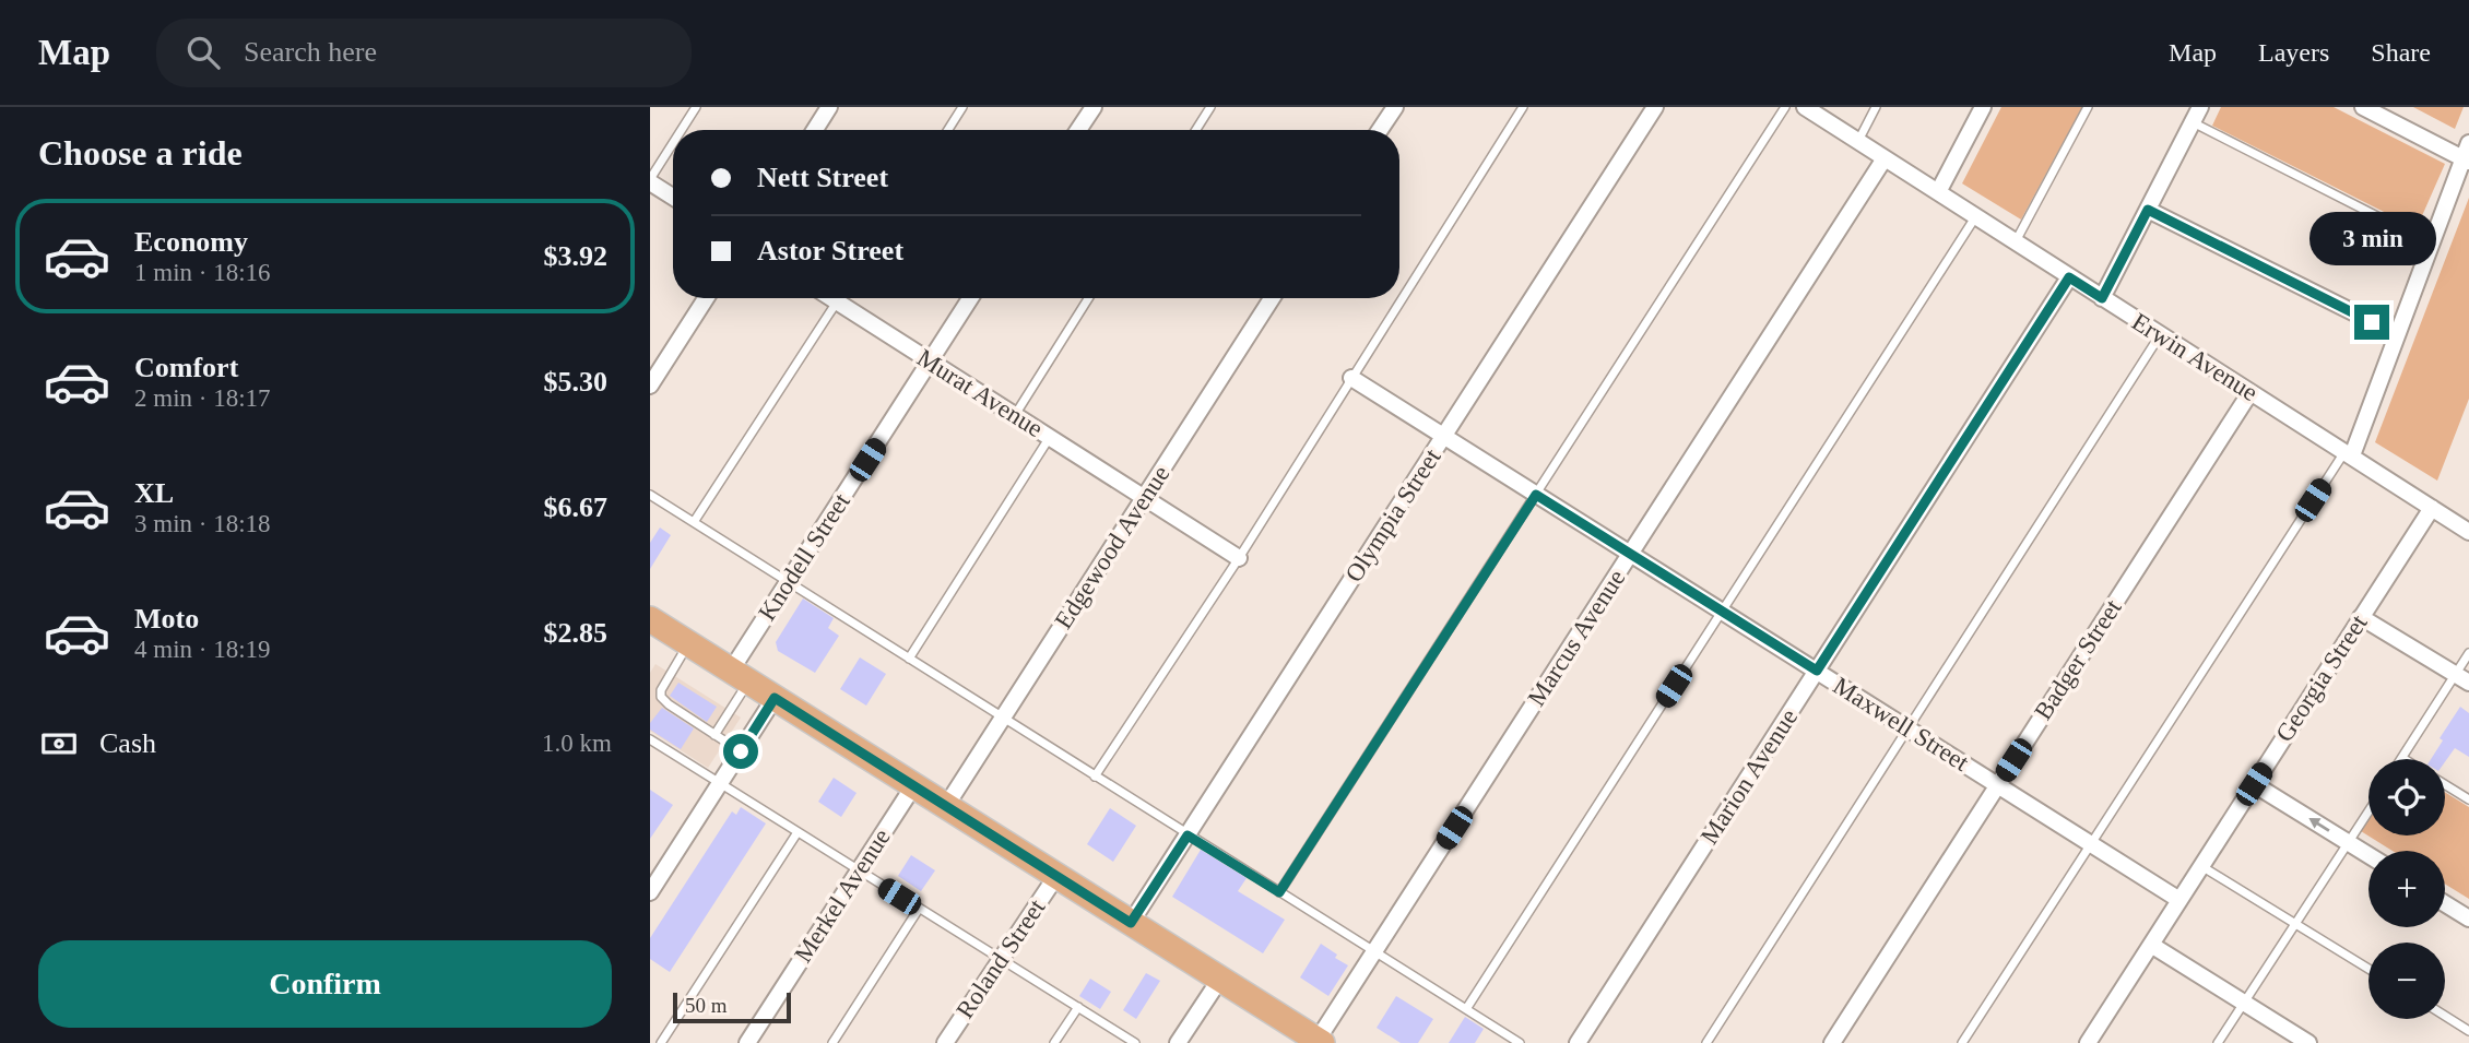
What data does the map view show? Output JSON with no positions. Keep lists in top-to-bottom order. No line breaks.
{"streets":{"street":["Erwin Avenue","Murat Avenue","Olympia Street","Edgewood Avenue","Knodell Street","Marcus Avenue","Badger Street","Georgia Street","Maxwell Street","Marion Avenue","Merkel Avenue","Roland Street"]},"crossings":[["Erwin Avenue","Marcus Avenue"],["Erwin Avenue","Badger Street"],["Erwin Avenue","Georgia Street"],["Erwin Avenue","Marion Avenue"],["Murat Avenue","Edgewood Avenue"],["Murat Avenue","Knodell Street"],["Olympia Street","Maxwell Street"],["Marcus Avenue","Maxwell Street"],["Badger Street","Maxwell Street"],["Georgia Street","Maxwell Street"],["Maxwell Street","Marion Avenue"]],"scale_bar":"50 m","page":{"header":"Map","search":"Search here","nav":["Map","Layers","Share"],"heading":"Choose a ride","banner":["Nett Street","Astor Street"],"list":[{"name":"Economy","note":"1 min · 18:16","value":"$3.92"},{"name":"Comfort","note":"2 min · 18:17","value":"$5.30"},{"name":"XL","note":"3 min · 18:18","value":"$6.67"},{"name":"Moto","note":"4 min · 18:19","value":"$2.85"}],"bubble":"3 min","pay":["Cash","1.0 km"],"map_buttons":["+","−"],"buttons":"Confirm","scale":"50 m"}}
